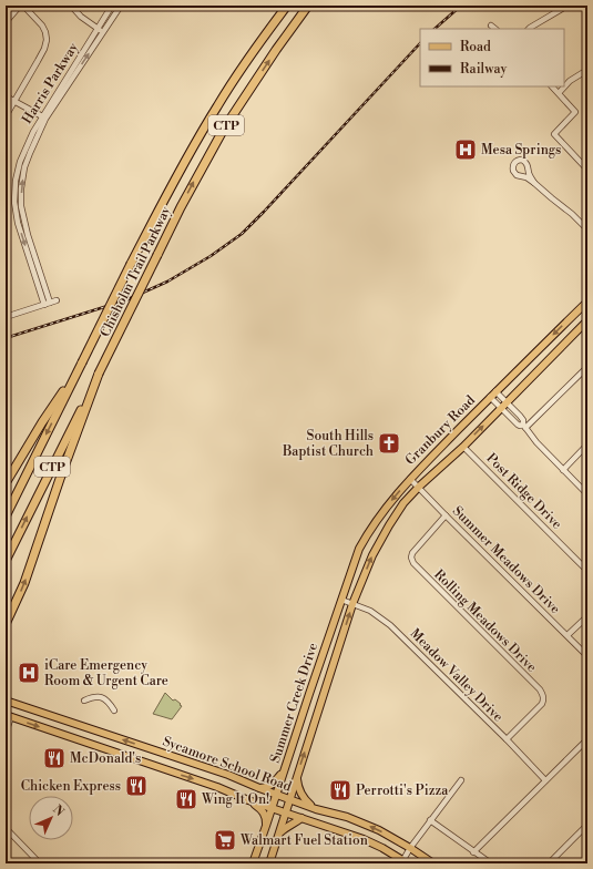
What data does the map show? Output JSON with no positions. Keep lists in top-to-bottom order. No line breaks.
{"streets":{"highway":["CTP","Chisholm Trail Parkway"],"main road":["Granbury Road","Summer Creek Drive","Sycamore School Road"],"street":["Harris Parkway","Post Ridge Drive","Summer Meadows Drive","Rolling Meadows Drive","Meadow Valley Drive"]},"crossings":[["Granbury Road","Post Ridge Drive"],["Granbury Road","Summer Meadows Drive"],["Granbury Road","Meadow Valley Drive"],["Granbury Road","Summer Creek Drive"],["Summer Meadows Drive","Rolling Meadows Drive"],["Rolling Meadows Drive","Meadow Valley Drive"],["Meadow Valley Drive","Summer Creek Drive"],["Summer Creek Drive","Sycamore School Road"]],"places":{"hospital":["Mesa Springs","iCare Emergency Room & Urgent Care"],"church":["South Hills Baptist Church"],"restaurant":["McDonald's","Chicken Express","Perrotti's Pizza","Wing It On!"],"supermarket":["Walmart Fuel Station"]},"legend":["Road","Railway"],"north":"top right"}
